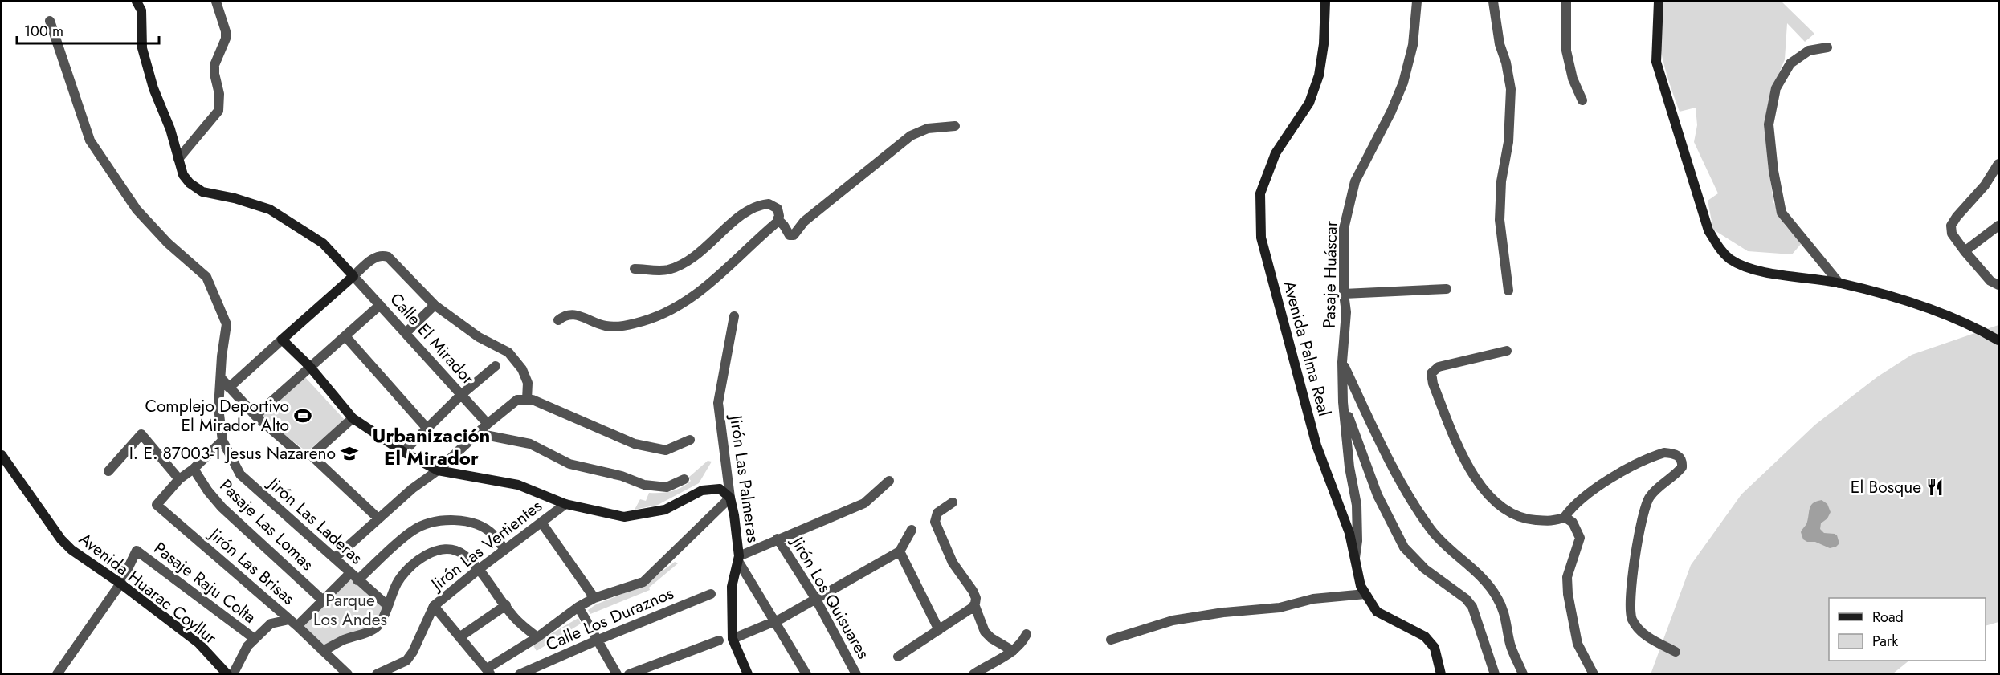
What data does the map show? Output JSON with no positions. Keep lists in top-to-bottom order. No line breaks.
{"streets":{"main road":["Avenida Palma Real","Jirón Las Palmeras","Avenida Huarac Coyllur"],"street":["Pasaje Huáscar","Calle El Mirador","Jirón Las Laderas","Pasaje Las Lomas","Jirón Las Vertientes","Jirón Las Brisas","Pasaje Raju Colta","Jirón Los Quisuares","Calle Los Duraznos"]},"crossings":[["Pasaje Huáscar","Avenida Palma Real"],["Pasaje Raju Colta","Avenida Huarac Coyllur"]],"districts":["Urbanización El Mirador"],"parks":["Parque Los Andes"],"places":{"sports":["Complejo Deportivo El Mirador Alto"],"school or university":["I. E. 87003-1 Jesus Nazareno"],"restaurant":["El Bosque"]},"legend":["Road","Park"],"scale_bar":"100 m"}
